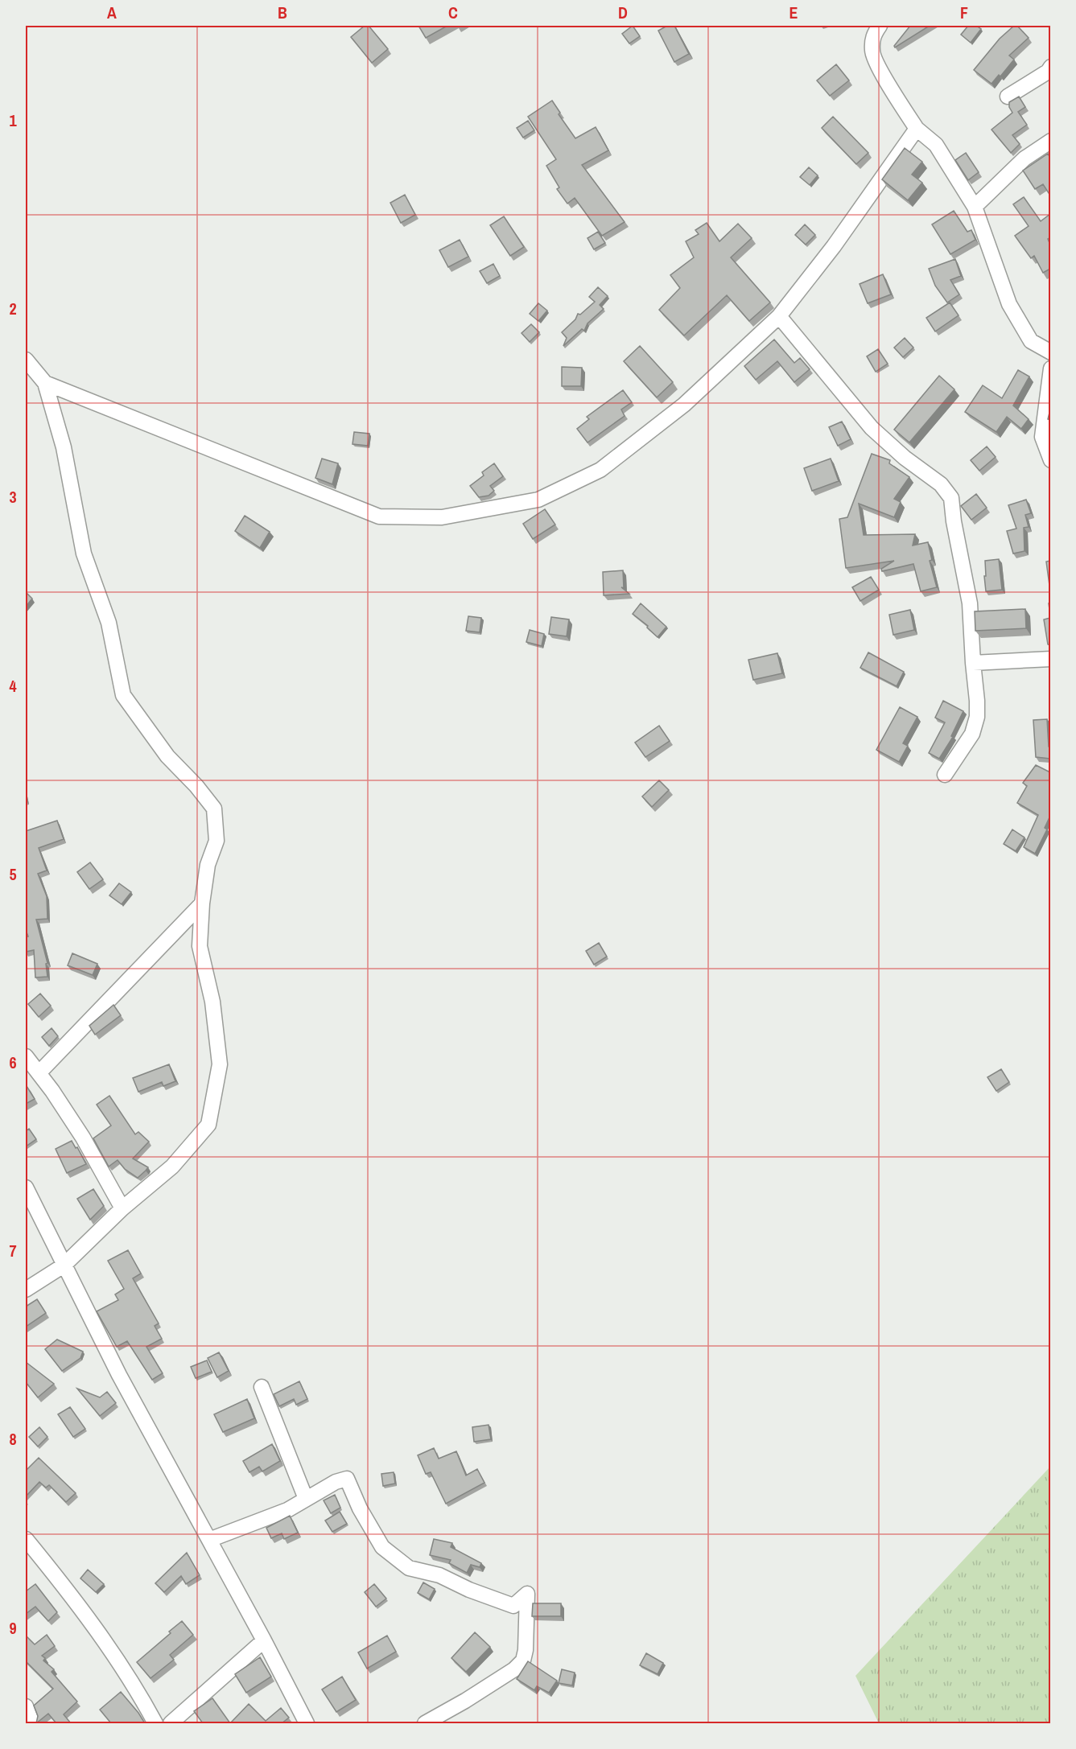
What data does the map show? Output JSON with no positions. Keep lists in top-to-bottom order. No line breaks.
{"grid":{"columns":["A","B","C","D","E","F"],"rows":["1","2","3","4","5","6","7","8","9"]}}
